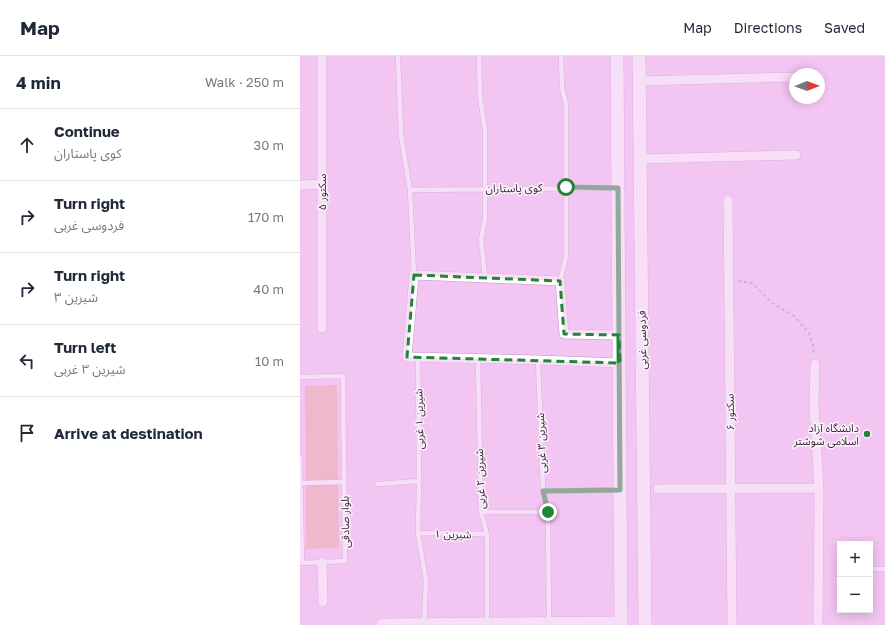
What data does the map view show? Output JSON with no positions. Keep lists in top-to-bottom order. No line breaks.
{"streets":{"main road":["فردوسی غربی"],"street":["سکتور ۵","سکتور ۶"],"lane":["کوی پاستاران","شیرین ۱ غربی","شیرین ۳ غربی","شیرین ۲ غربی","بلوار صادقی","شیرین ۱"]},"crossings":[["کوی پاستاران","فردوسی غربی"],["شیرین ۱ غربی","شیرین ۱"],["شیرین ۲ غربی","شیرین ۱"]],"places":["دانشگاه آزاد اسلامی شوشتر"],"north":"right","page":{"header":"Map","nav":["Map","Directions","Saved"],"heading":["4 min","Walk · 250 m"],"list":[["Continue","کوی پاستاران","30 m"],["Turn right","فردوسی غربی","170 m"],["Turn right","شیرین ۳","40 m"],["Turn left","شیرین ۳ غربی","10 m"],"Arrive at destination"],"map_buttons":["+","−"]}}
